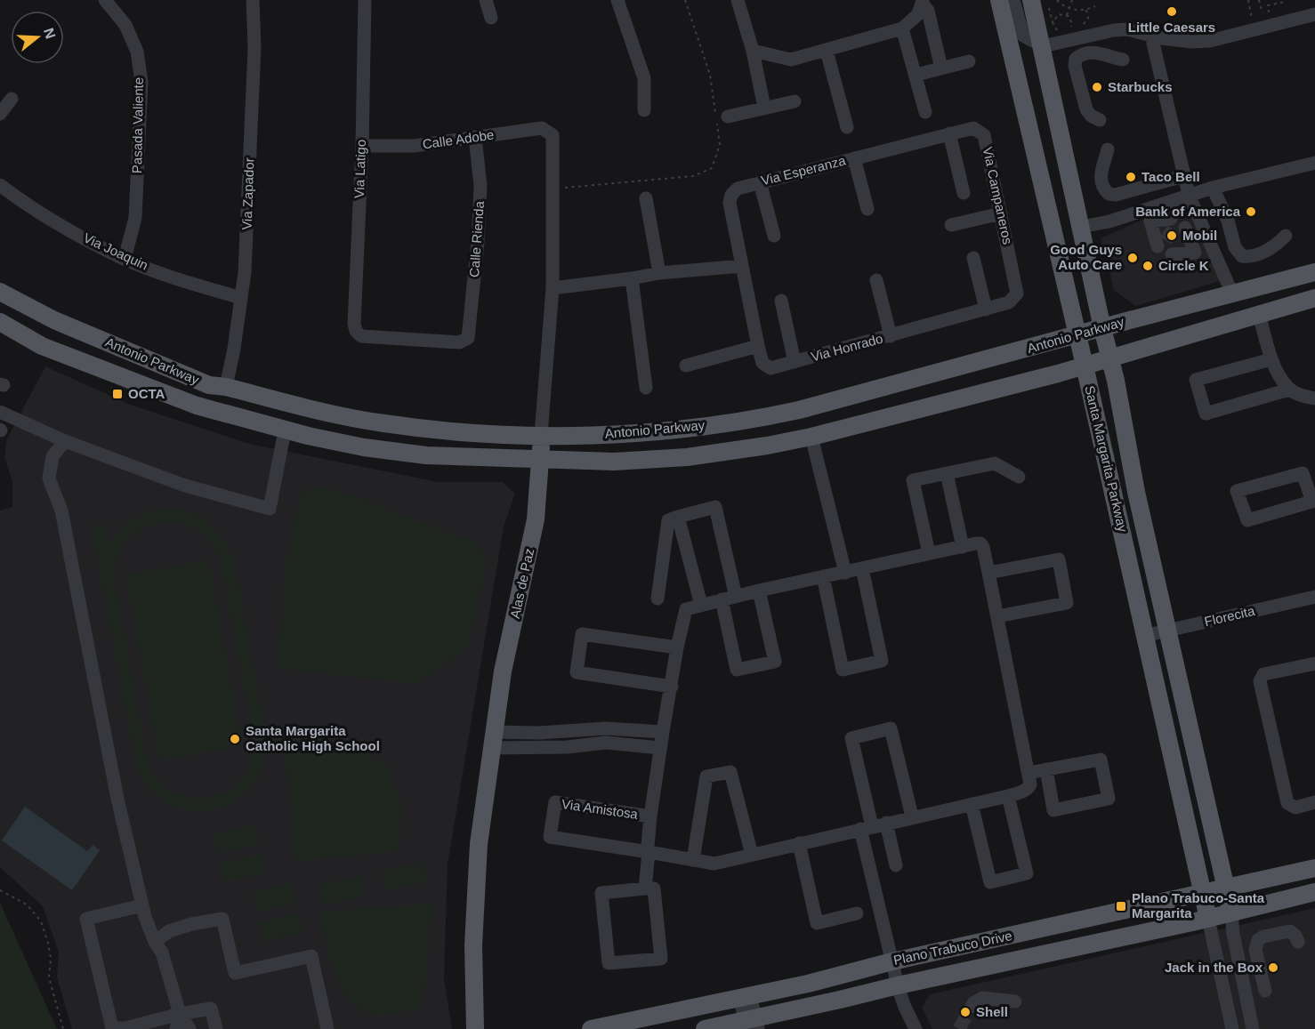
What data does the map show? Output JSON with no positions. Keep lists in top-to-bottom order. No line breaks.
{"streets":{"main road":["Antonio Parkway","Santa Margarita Parkway","Alas de Paz","Plano Trabuco Drive"],"street":["Pasada Valiente","Calle Adobe","Via Latigo","Via Esperanza","Via Zapador","Via Campaneros","Calle Rienda","Via Joaquin","Via Honrado","Florecita","Via Amistosa"]},"crossings":[["Pasada Valiente","Via Joaquin"],["Calle Adobe","Via Latigo"],["Calle Adobe","Calle Rienda"],["Calle Adobe","Alas de Paz"],["Via Latigo","Calle Rienda"],["Via Esperanza","Via Campaneros"],["Via Esperanza","Via Honrado"],["Via Zapador","Via Joaquin"],["Via Zapador","Antonio Parkway"],["Via Campaneros","Via Honrado"],["Antonio Parkway","Santa Margarita Parkway"],["Antonio Parkway","Alas de Paz"],["Santa Margarita Parkway","Florecita"],["Santa Margarita Parkway","Plano Trabuco Drive"]],"places":{"other":["Little Caesars","Starbucks","Taco Bell","Bank of America","Mobil","Good Guys Auto Care","Circle K","Santa Margarita Catholic High School","Jack in the Box","Shell"],"transit":["OCTA","Plano Trabuco-Santa Margarita"]},"north":"right"}
